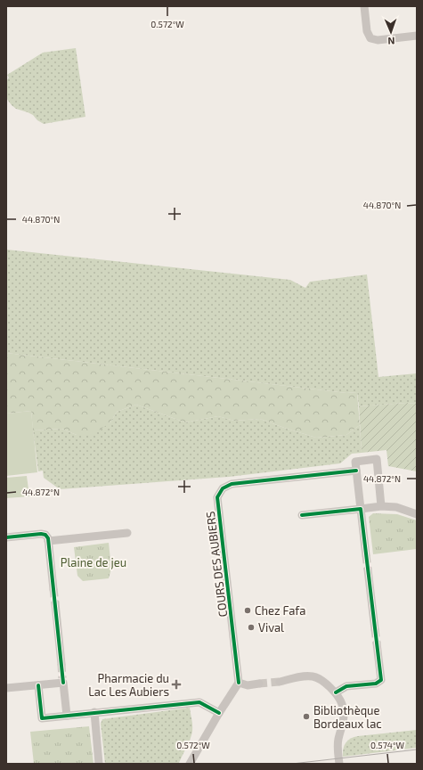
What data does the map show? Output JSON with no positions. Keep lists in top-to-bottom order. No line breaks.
{"streets":{"street":["COURS DES AUBIERS"]},"parks":["Plaine de jeu"],"places":{"other":["Chez Fafa","Vival","Bibliothèque Bordeaux lac"],"health":["Pharmacie du Lac Les Aubiers"]},"north":"bottom","coordinates":["0.572°W","44.870°N","44.872°N","0.574°W"]}
